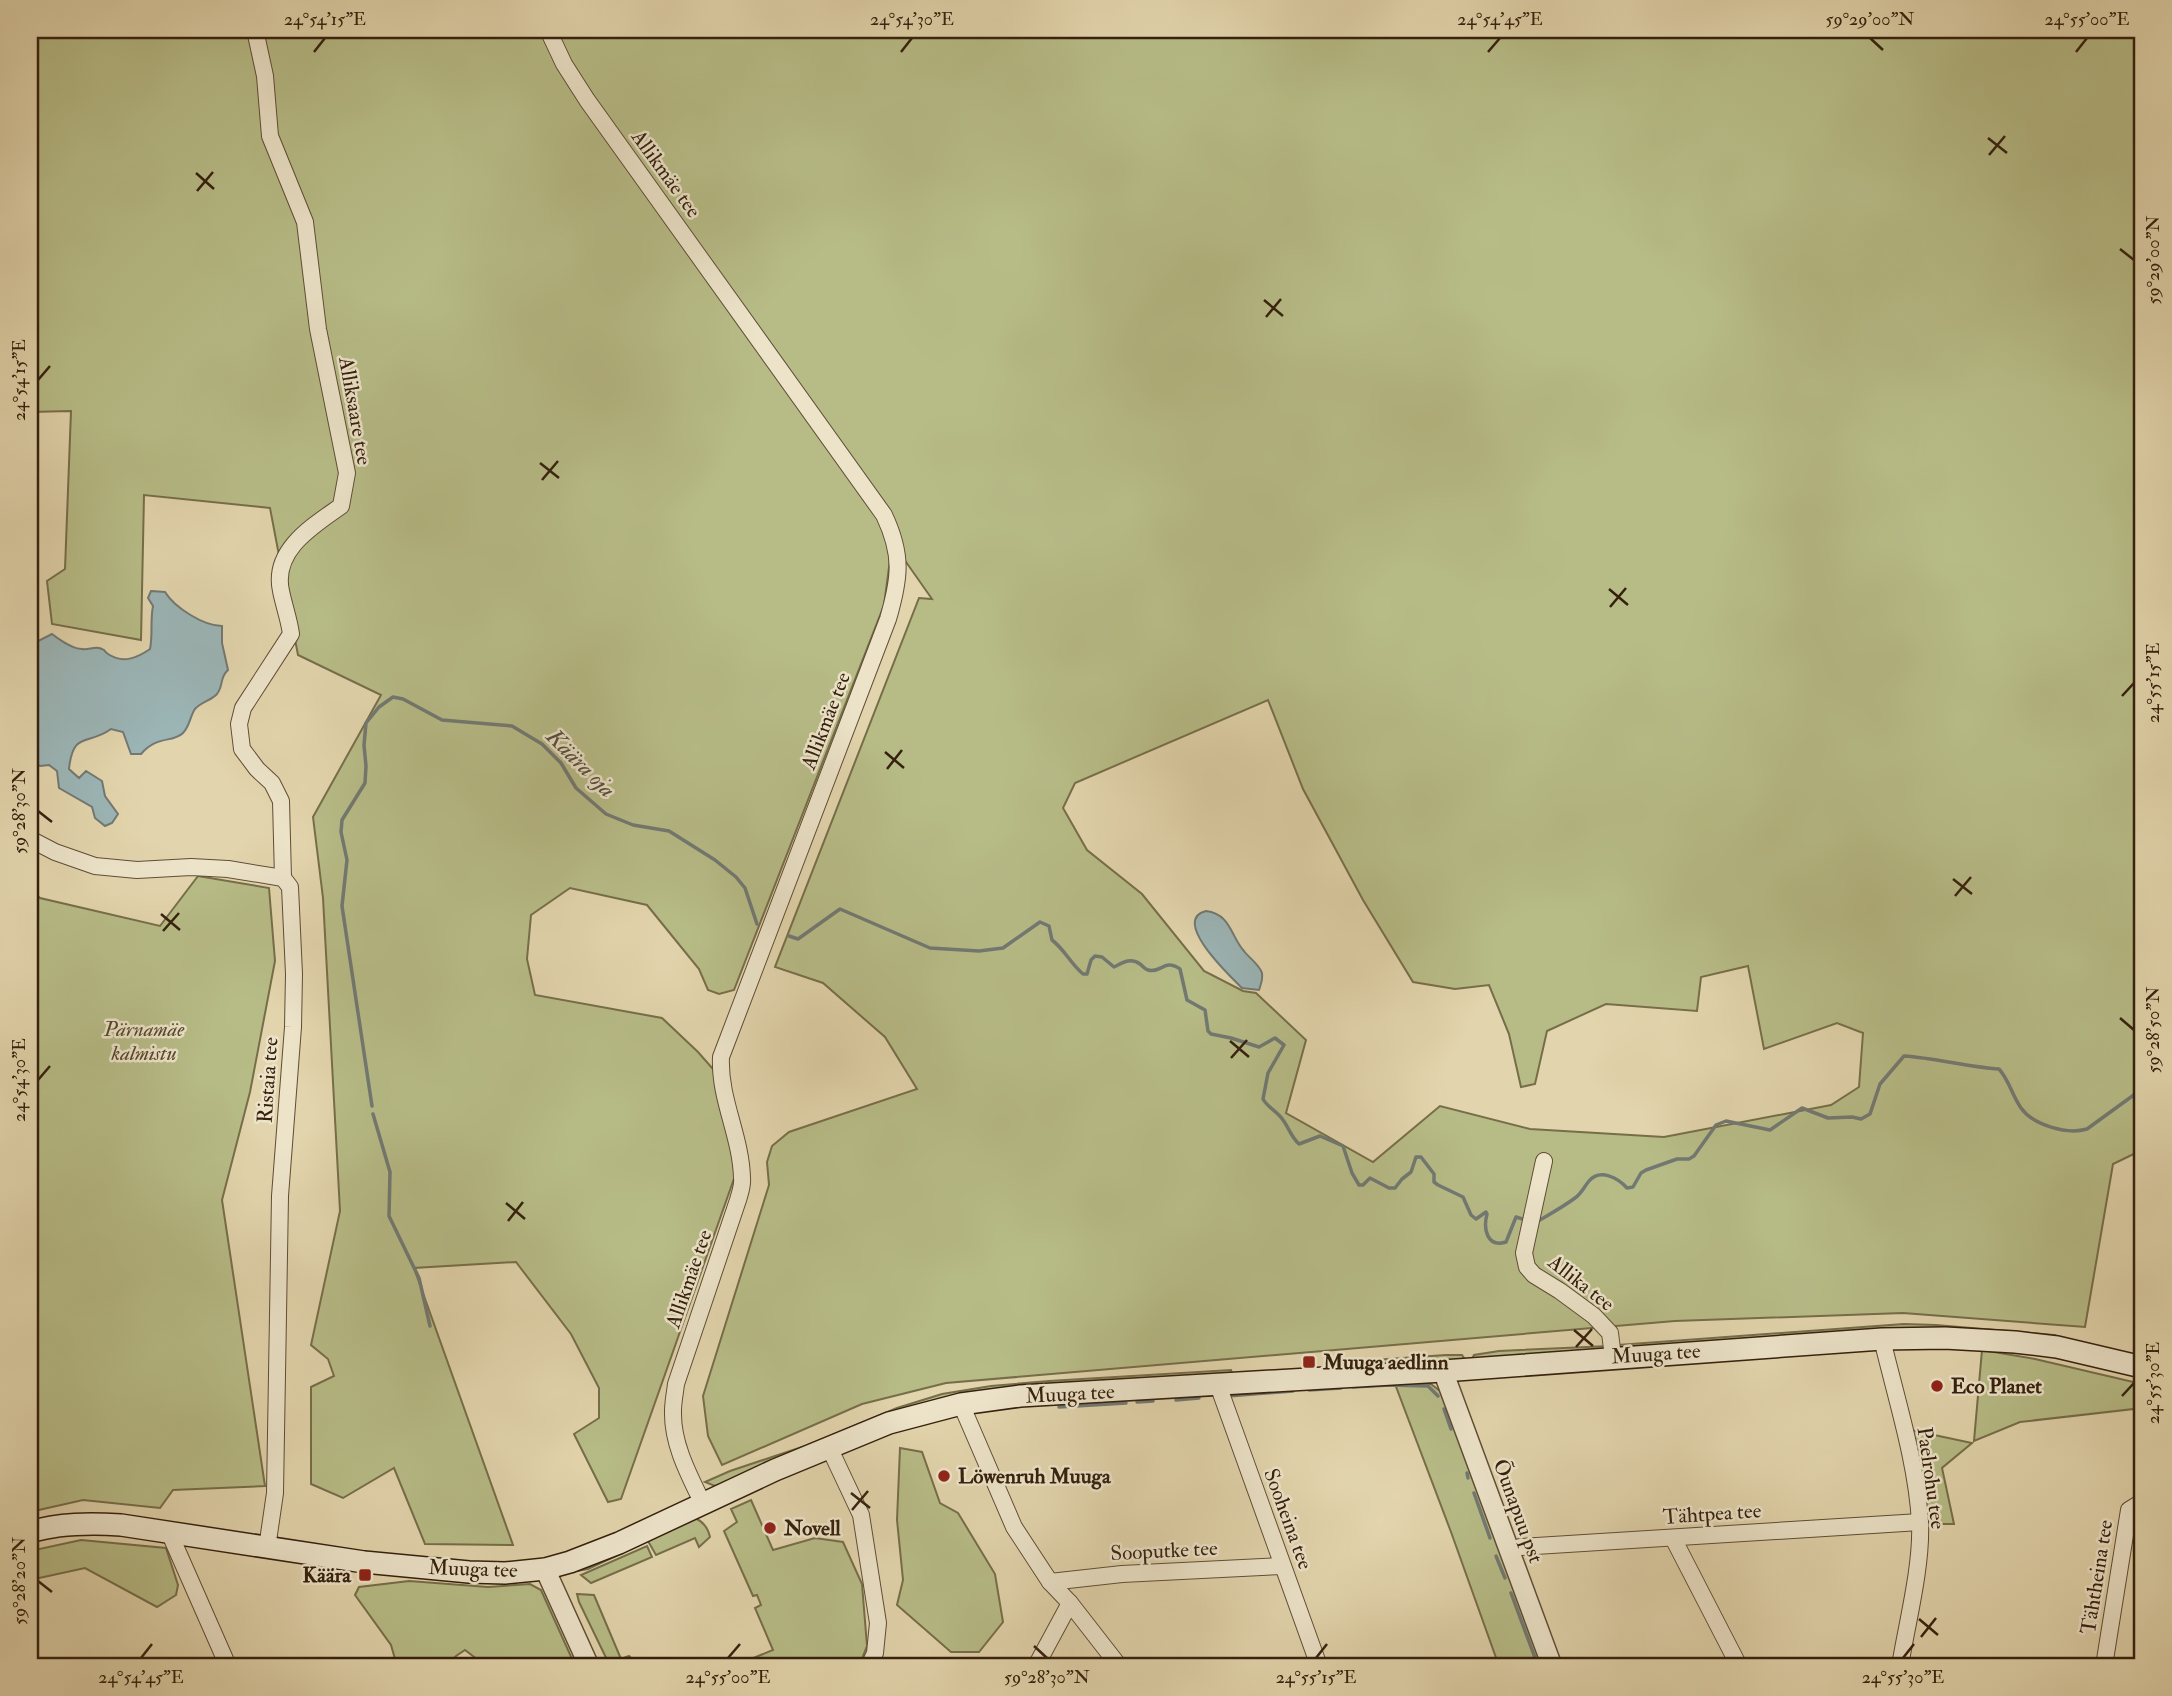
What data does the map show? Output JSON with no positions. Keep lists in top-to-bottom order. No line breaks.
{"streets":{"main road":["Muuga tee"],"street":["Allikmäe tee","Alliksaare tee","Ristaia tee","Allika tee","Paelrohu tee","Õunapuu pst","Tähtpea tee","Sooheina tee","Sooputke tee","Tähtheina tee"]},"crossings":[["Allikmäe tee","Muuga tee"],["Alliksaare tee","Ristaia tee"],["Ristaia tee","Muuga tee"],["Allika tee","Muuga tee"],["Muuga tee","Paelrohu tee"],["Muuga tee","Õunapuu pst"],["Muuga tee","Sooheina tee"],["Paelrohu tee","Tähtpea tee"],["Õunapuu pst","Tähtpea tee"],["Sooheina tee","Sooputke tee"]],"water":["Käära oja"],"parks":["Pärnamäe kalmistu"],"places":{"transit":["Muuga aedlinn","Käära"],"other":["Eco Planet","Löwenruh Muuga","Novell"]},"coordinates":["24°54'15\"E","24°54'30\"E","24°54'45\"E","59°29'00\"N","24°55'00\"E","24°55'15\"E","59°28'30\"N","59°28'50\"N","24°55'30\"E","59°28'20\"N"]}
